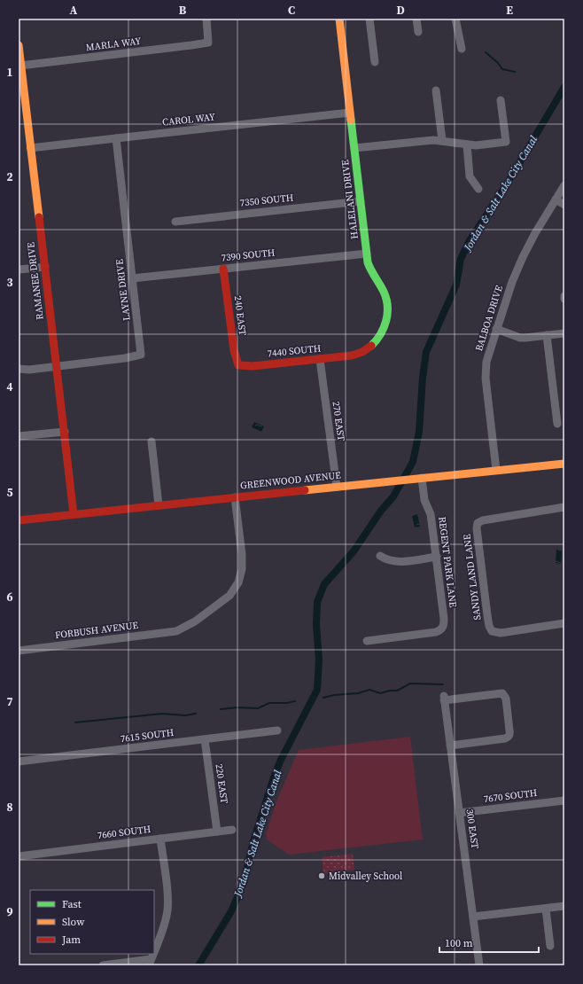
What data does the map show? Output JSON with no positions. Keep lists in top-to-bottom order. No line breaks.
{"streets":{"street":["MARLA WAY","CAROL WAY","HALELANI DRIVE","7350 SOUTH","7390 SOUTH","RAMANEE DRIVE","LAYNE DRIVE","240 EAST","BALBOA DRIVE","7440 SOUTH","270 EAST","GREENWOOD AVENUE","REGENT PARK LANE","SANDY LAND LANE","FORBUSH AVENUE","7615 SOUTH","220 EAST","7670 SOUTH","300 EAST","7660 SOUTH"]},"crossings":[["MARLA WAY","RAMANEE DRIVE"],["CAROL WAY","HALELANI DRIVE"],["CAROL WAY","RAMANEE DRIVE"],["CAROL WAY","LAYNE DRIVE"],["HALELANI DRIVE","7350 SOUTH"],["HALELANI DRIVE","7390 SOUTH"],["HALELANI DRIVE","7440 SOUTH"],["7390 SOUTH","LAYNE DRIVE"],["7390 SOUTH","240 EAST"],["RAMANEE DRIVE","LAYNE DRIVE"],["RAMANEE DRIVE","GREENWOOD AVENUE"],["240 EAST","7440 SOUTH"],["BALBOA DRIVE","GREENWOOD AVENUE"],["7440 SOUTH","270 EAST"],["270 EAST","GREENWOOD AVENUE"],["GREENWOOD AVENUE","REGENT PARK LANE"],["GREENWOOD AVENUE","FORBUSH AVENUE"],["7615 SOUTH","220 EAST"],["220 EAST","7660 SOUTH"],["7670 SOUTH","300 EAST"]],"water":["Jordan & Salt Lake City Canal"],"places":["Midvalley School"],"legend":["Fast","Slow","Jam"],"scale_bar":"100 m","grid":{"columns":["A","B","C","D","E"],"rows":["1","2","3","4","5","6","7","8","9"]}}
